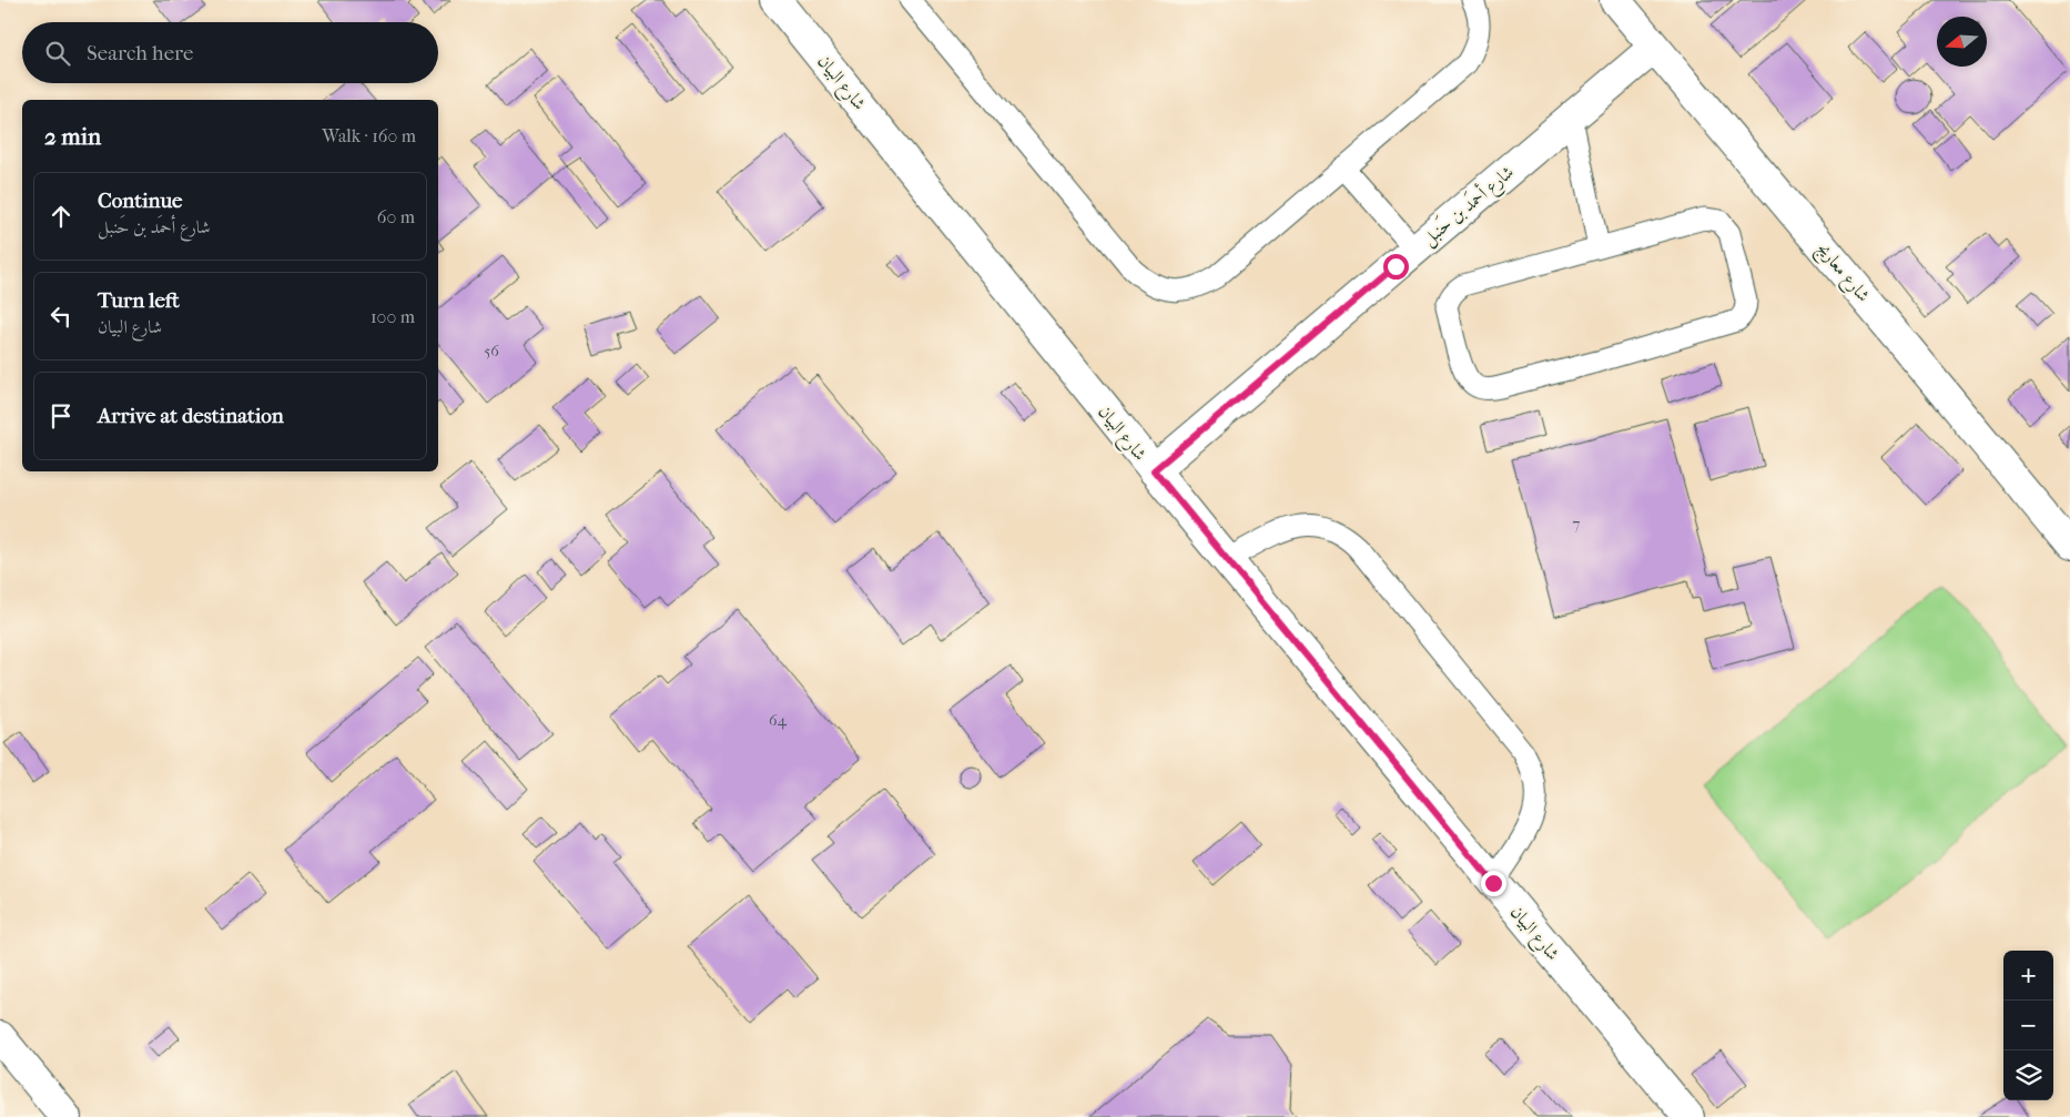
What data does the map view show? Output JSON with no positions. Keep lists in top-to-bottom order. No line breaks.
{"streets":{"street":["شارع البيان","شارع أحمَد بن حَنبل","شارع معاريج"]},"crossings":[["شارع البيان","شارع أحمَد بن حَنبل"],["شارع أحمَد بن حَنبل","شارع معاريج"]],"house_numbers":["56","7","64"],"north":"left","page":{"search":"Search here","heading":["2 min","Walk · 160 m"],"list":[["Continue","شارع أحمَد بن حَنبل","60 m"],["Turn left","شارع البيان","100 m"],"Arrive at destination"],"map_buttons":["+","−"]}}
